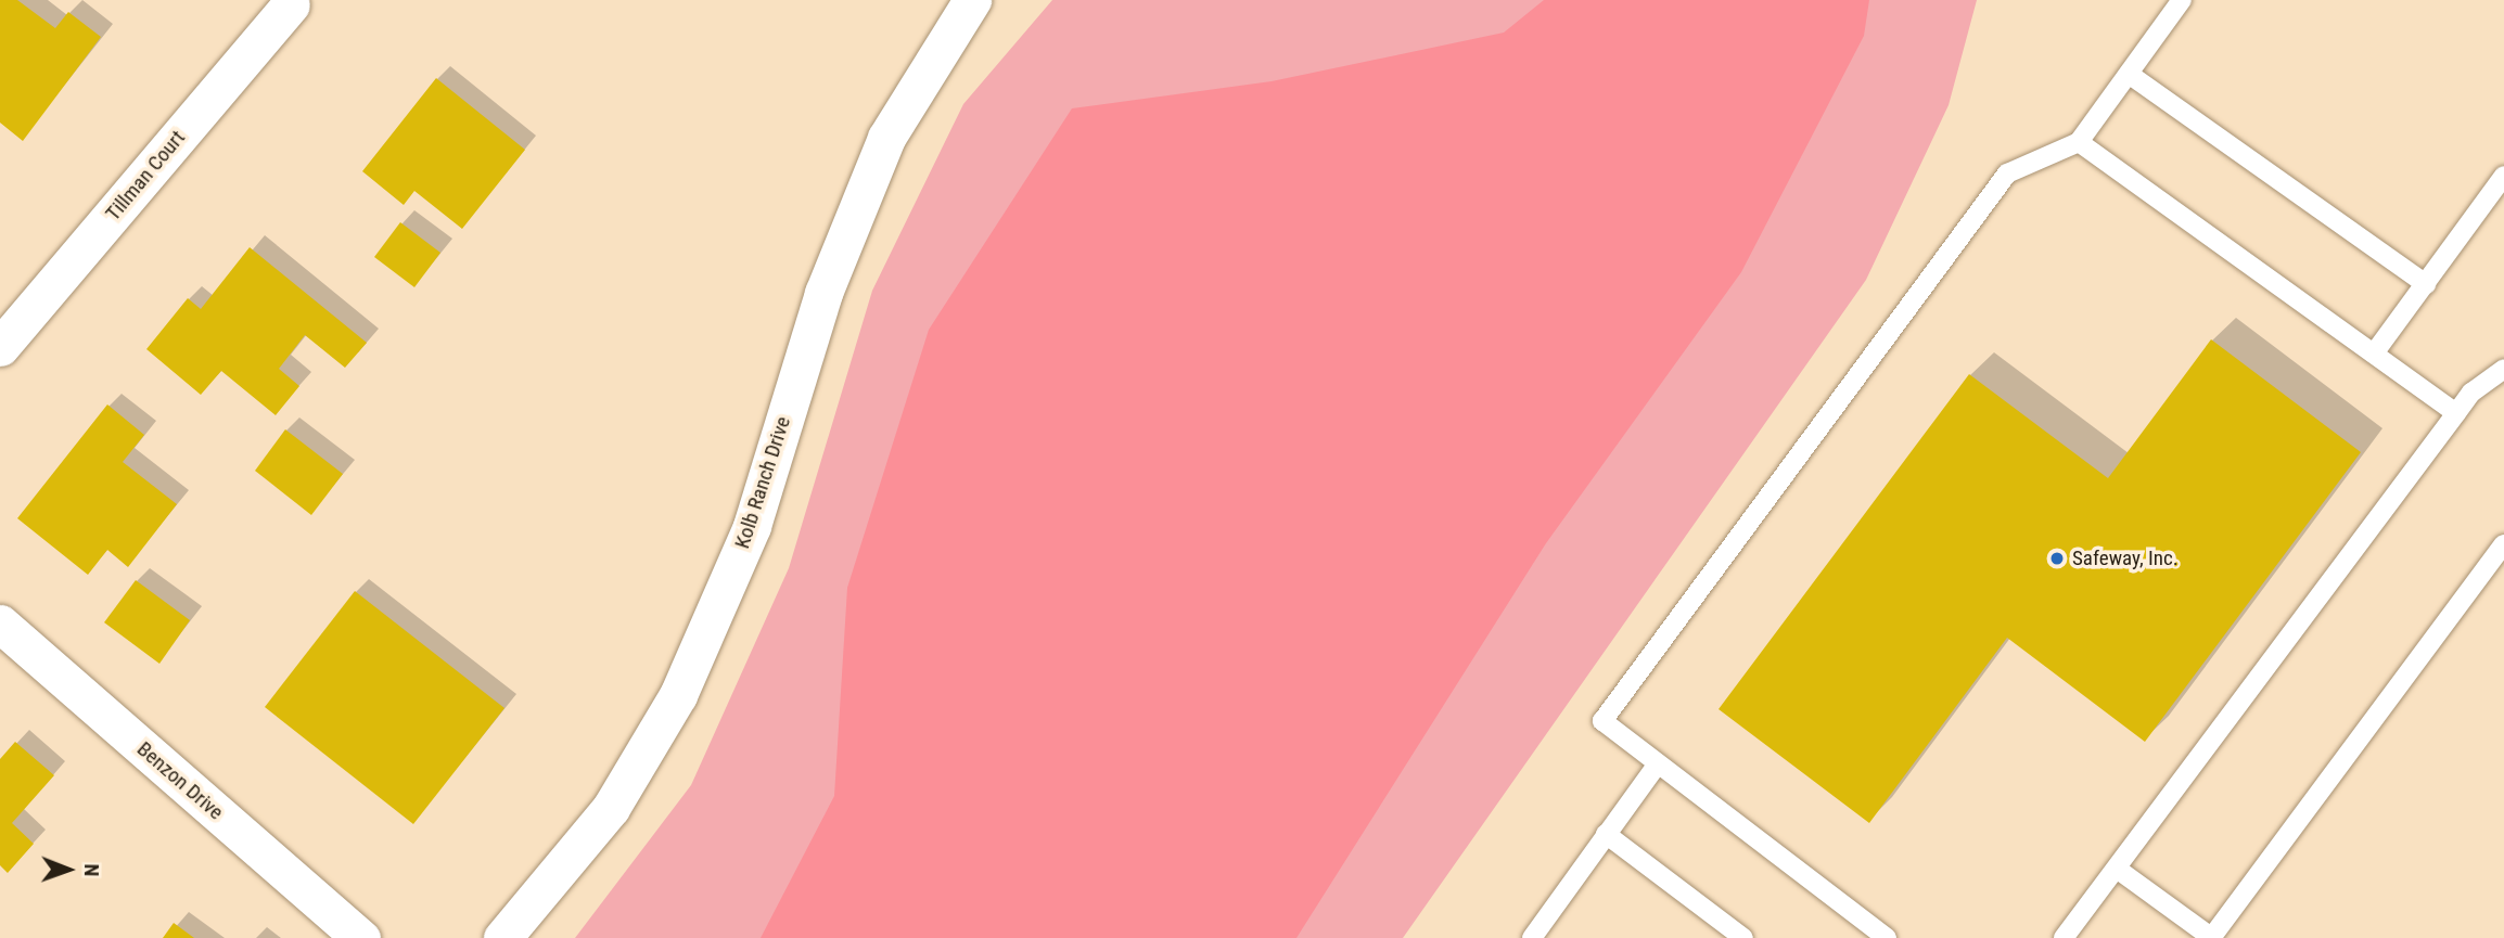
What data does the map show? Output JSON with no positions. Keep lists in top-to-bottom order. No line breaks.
{"streets":{"street":["Tillman Court","Kolb Ranch Drive","Benzon Drive"]},"places":["Safeway, Inc."],"north":"right"}
